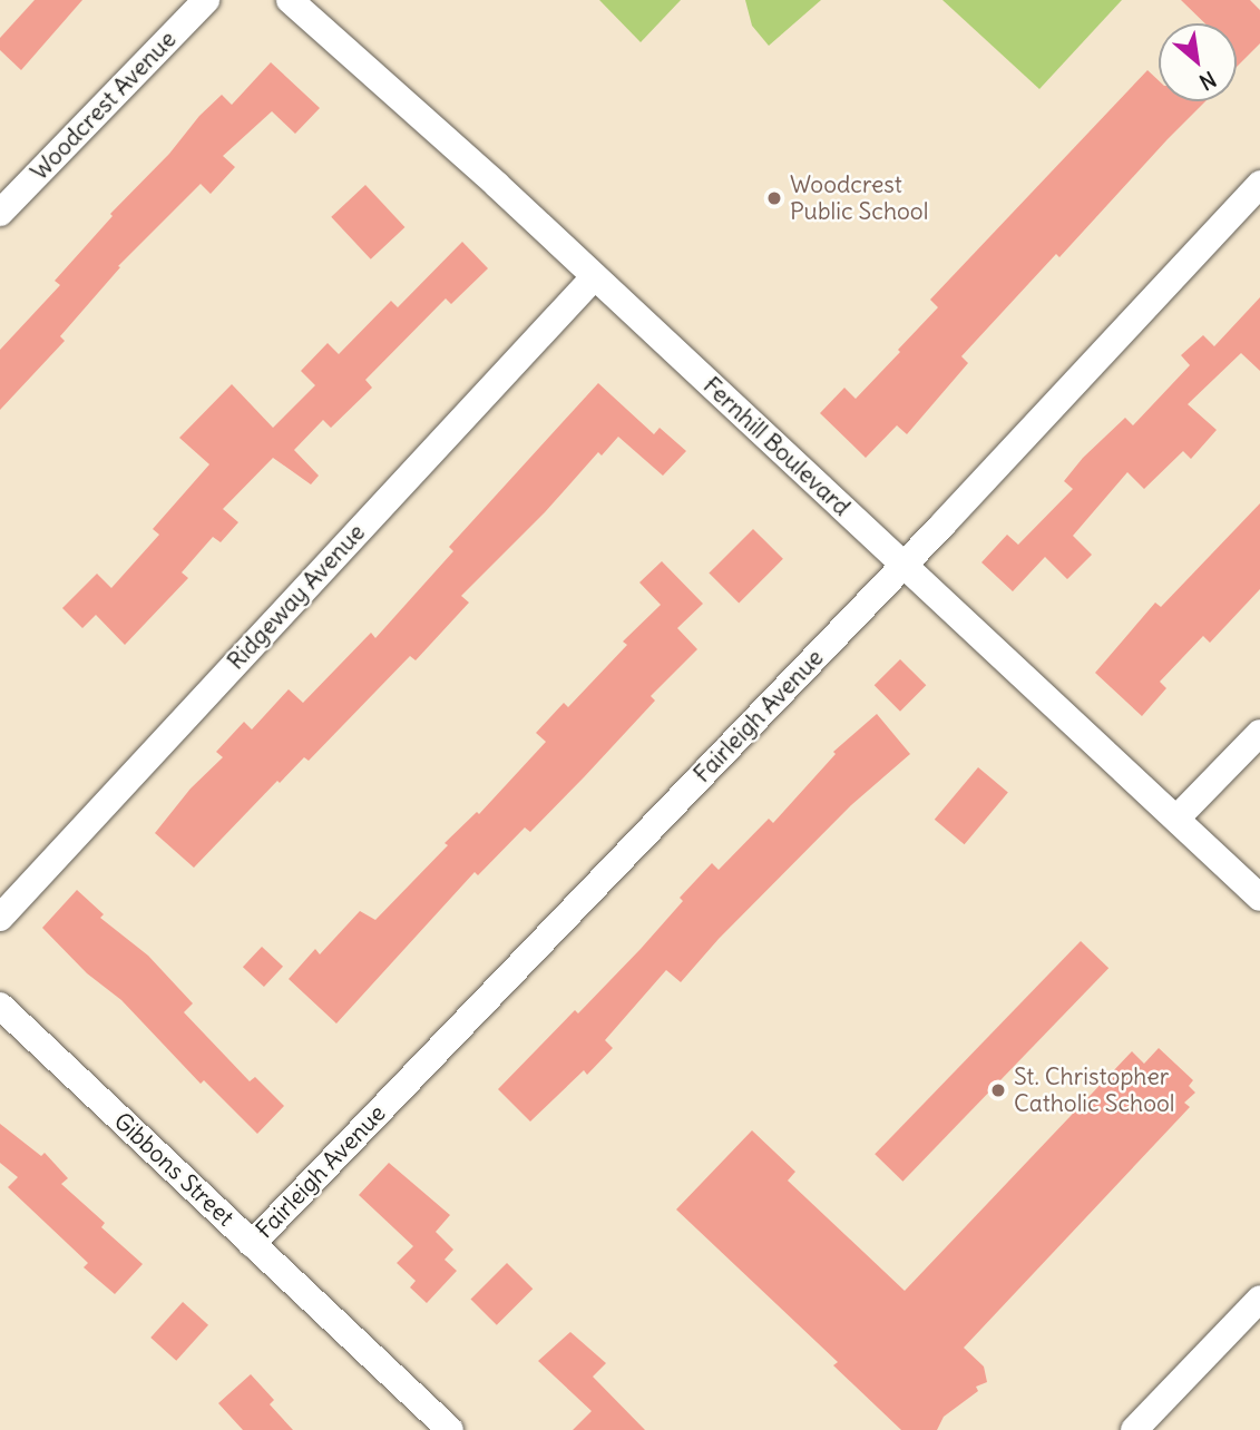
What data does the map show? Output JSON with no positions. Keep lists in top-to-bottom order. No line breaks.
{"streets":{"street":["Woodcrest Avenue","Fernhill Boulevard","Ridgeway Avenue","Fairleigh Avenue","Gibbons Street"]},"crossings":[["Fernhill Boulevard","Ridgeway Avenue"],["Fernhill Boulevard","Fairleigh Avenue"],["Fairleigh Avenue","Gibbons Street"]],"places":["Woodcrest Public School","St. Christopher Catholic School"],"north":"bottom right"}
